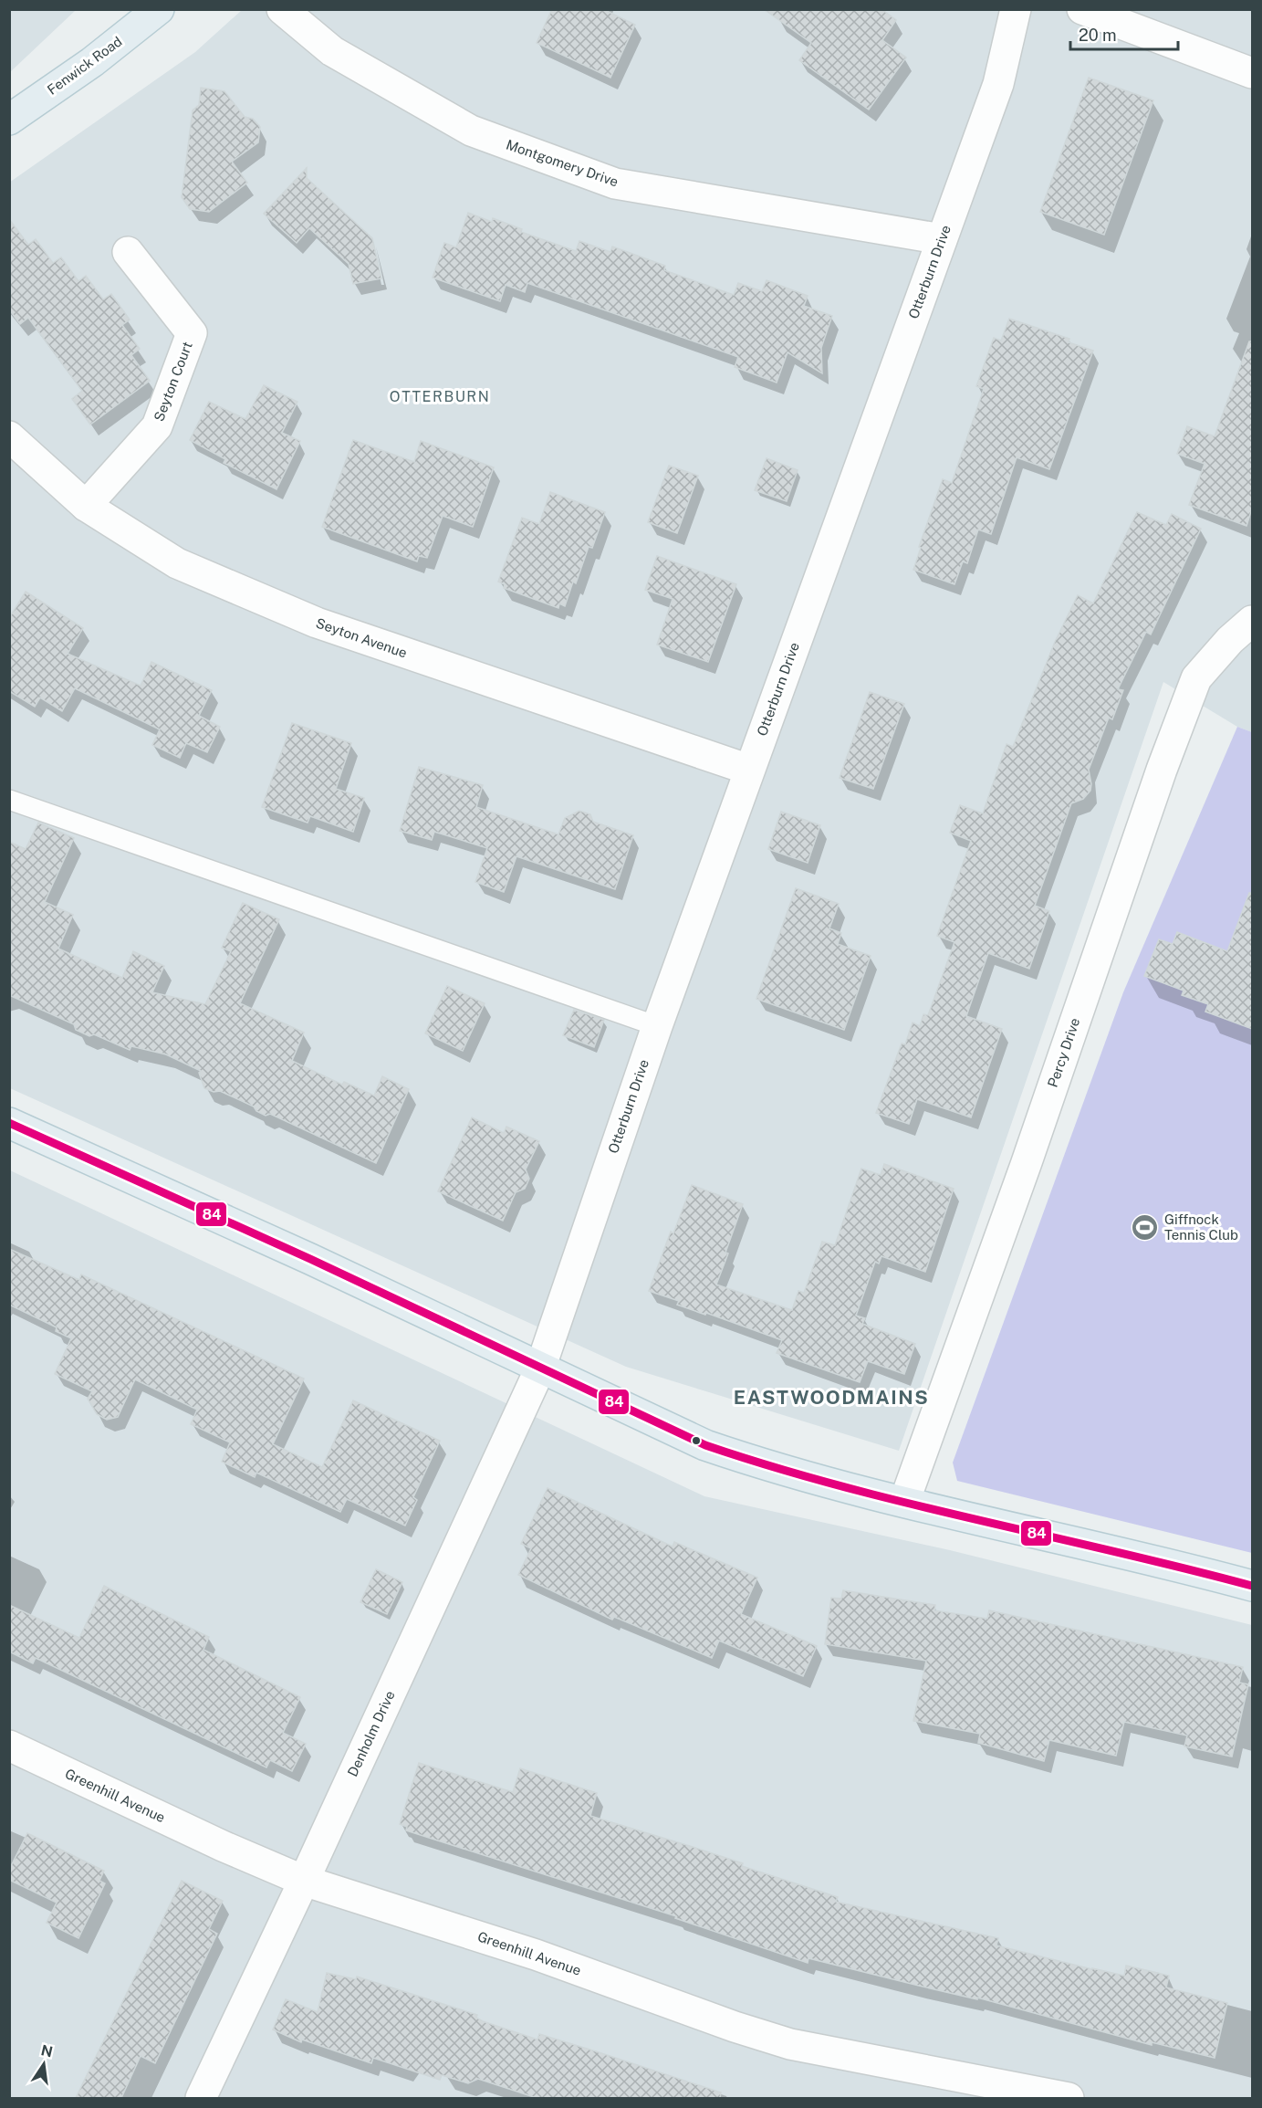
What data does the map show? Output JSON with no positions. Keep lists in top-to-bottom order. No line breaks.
{"streets":{"main road":["Fenwick Road"],"street":["Montgomery Drive","Otterburn Drive","Seyton Court","Seyton Avenue","Percy Drive","Denholm Drive","Greenhill Avenue"]},"crossings":[["Montgomery Drive","Otterburn Drive"],["Otterburn Drive","Seyton Avenue"],["Otterburn Drive","Denholm Drive"],["Seyton Court","Seyton Avenue"],["Denholm Drive","Greenhill Avenue"]],"districts":["OTTERBURN","EASTWOODMAINS"],"places":{"sports":["Giffnock Tennis Club"]},"lines":["transit line 84"],"scale_bar":"20 m","north":"top"}
